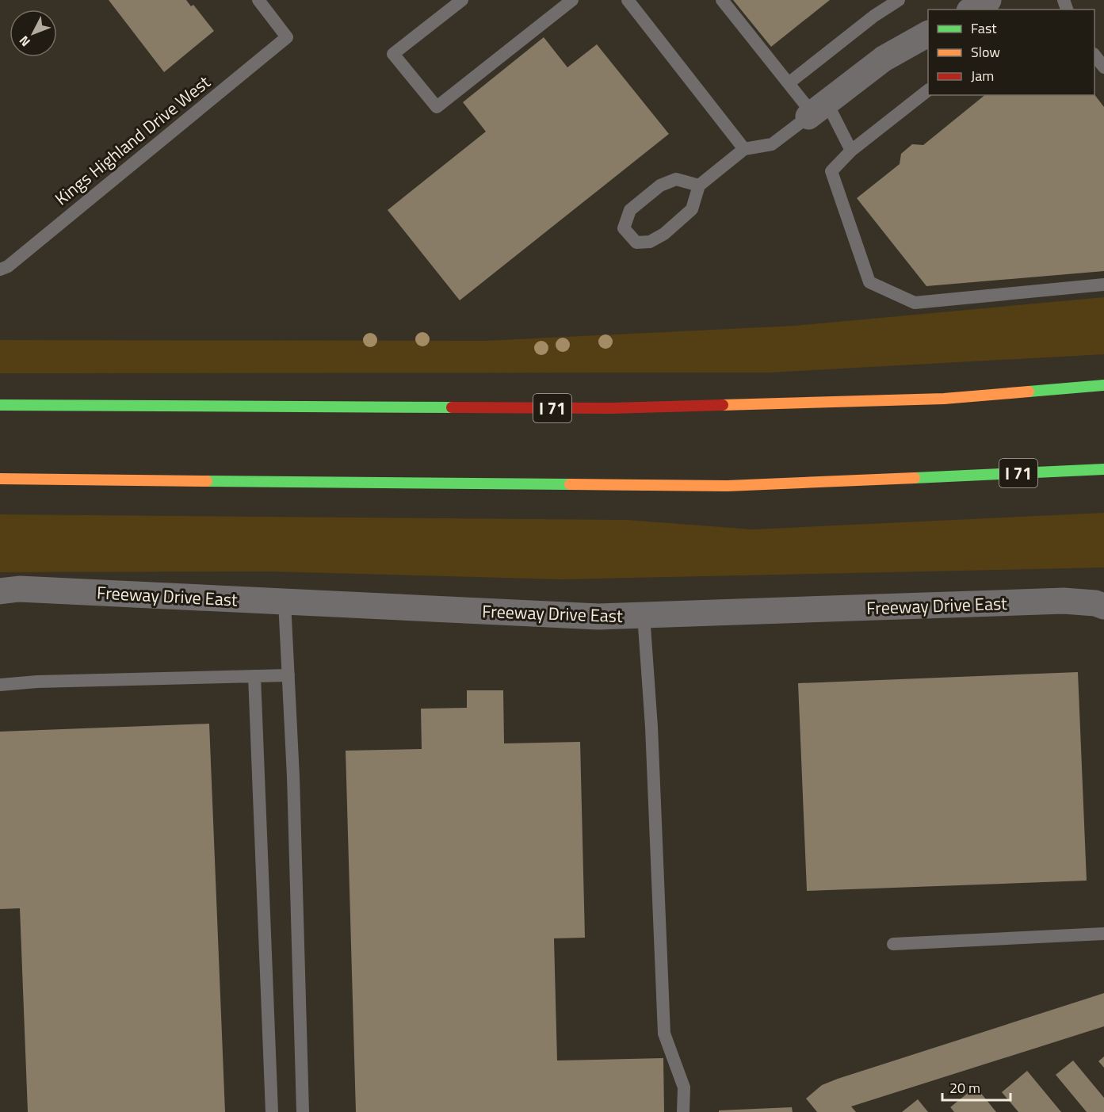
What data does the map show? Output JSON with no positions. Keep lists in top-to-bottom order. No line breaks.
{"streets":{"highway":["I 71"],"street":["Freeway Drive East"],"lane":["Kings Highland Drive West"]},"legend":["Fast","Slow","Jam"],"scale_bar":"20 m","north":"bottom left"}
